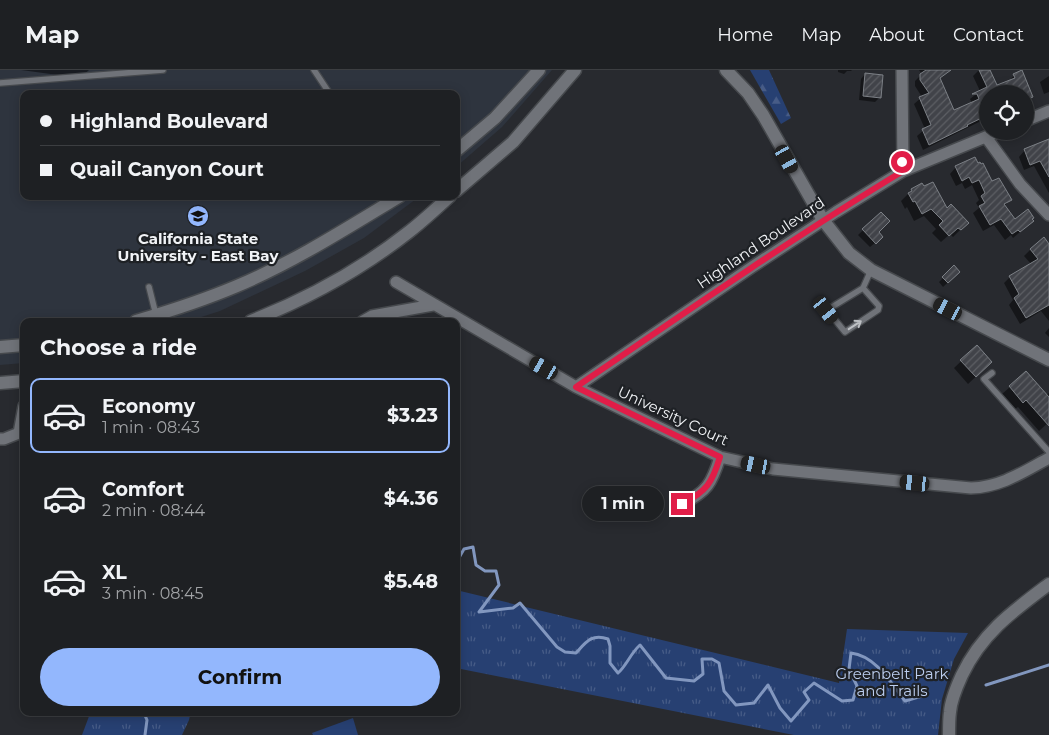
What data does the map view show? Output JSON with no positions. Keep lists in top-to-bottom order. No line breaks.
{"streets":{"street":["Highland Boulevard","University Court"]},"crossings":[["Highland Boulevard","University Court"]],"parks":["Greenbelt Park and Trails"],"places":{"school or university":["California State University - East Bay"]},"page":{"header":"Map","nav":["Home","Map","About","Contact"],"banner":["Highland Boulevard","Quail Canyon Court"],"heading":"Choose a ride","list":[{"name":"Economy","note":"1 min · 08:43","value":"$3.23"},{"name":"Comfort","note":"2 min · 08:44","value":"$4.36"},{"name":"XL","note":"3 min · 08:45","value":"$5.48"}],"bubble":"1 min","buttons":"Confirm"}}
